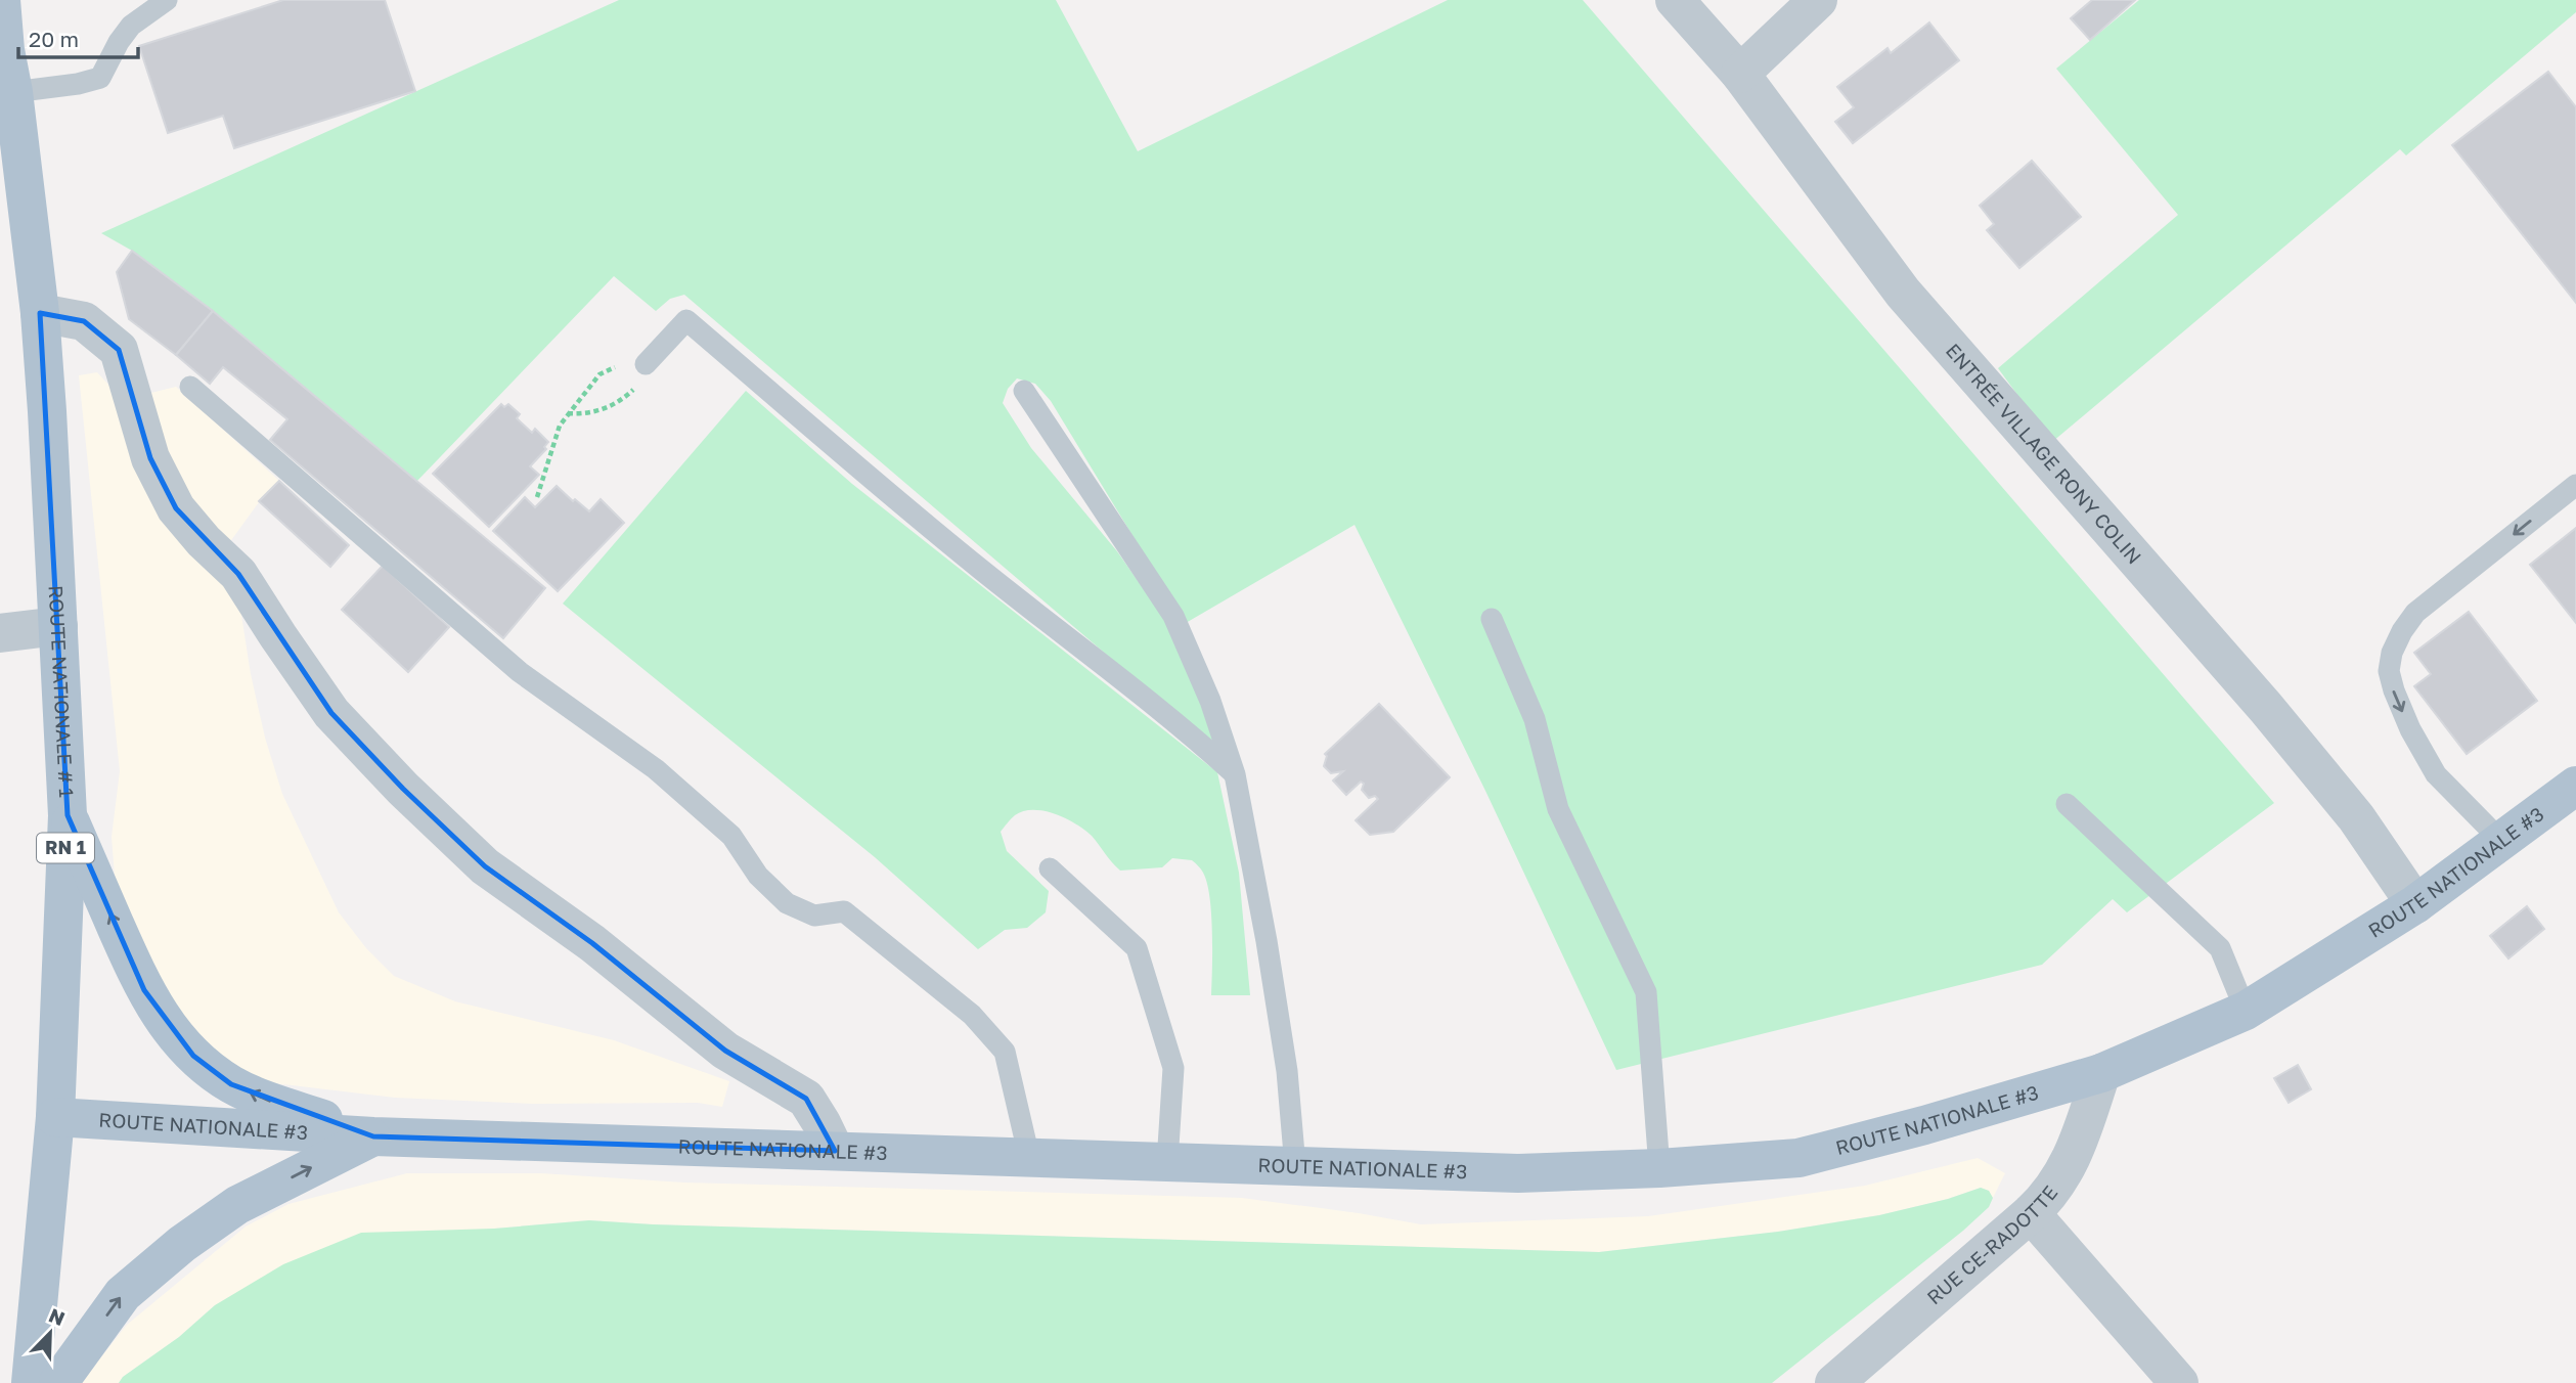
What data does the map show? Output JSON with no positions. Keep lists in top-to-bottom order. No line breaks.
{"streets":{"main road":["ROUTE NATIONALE # 1","RN 1","ROUTE NATIONALE #3"],"street":["ENTRÉE VILLAGE RONY COLIN","RUE CE-RADOTTE"]},"crossings":[["ENTRÉE VILLAGE RONY COLIN","ROUTE NATIONALE #3"],["ROUTE NATIONALE # 1","ROUTE NATIONALE #3"],["ROUTE NATIONALE #3","RUE CE-RADOTTE"]],"scale_bar":"20 m","north":"top right"}
